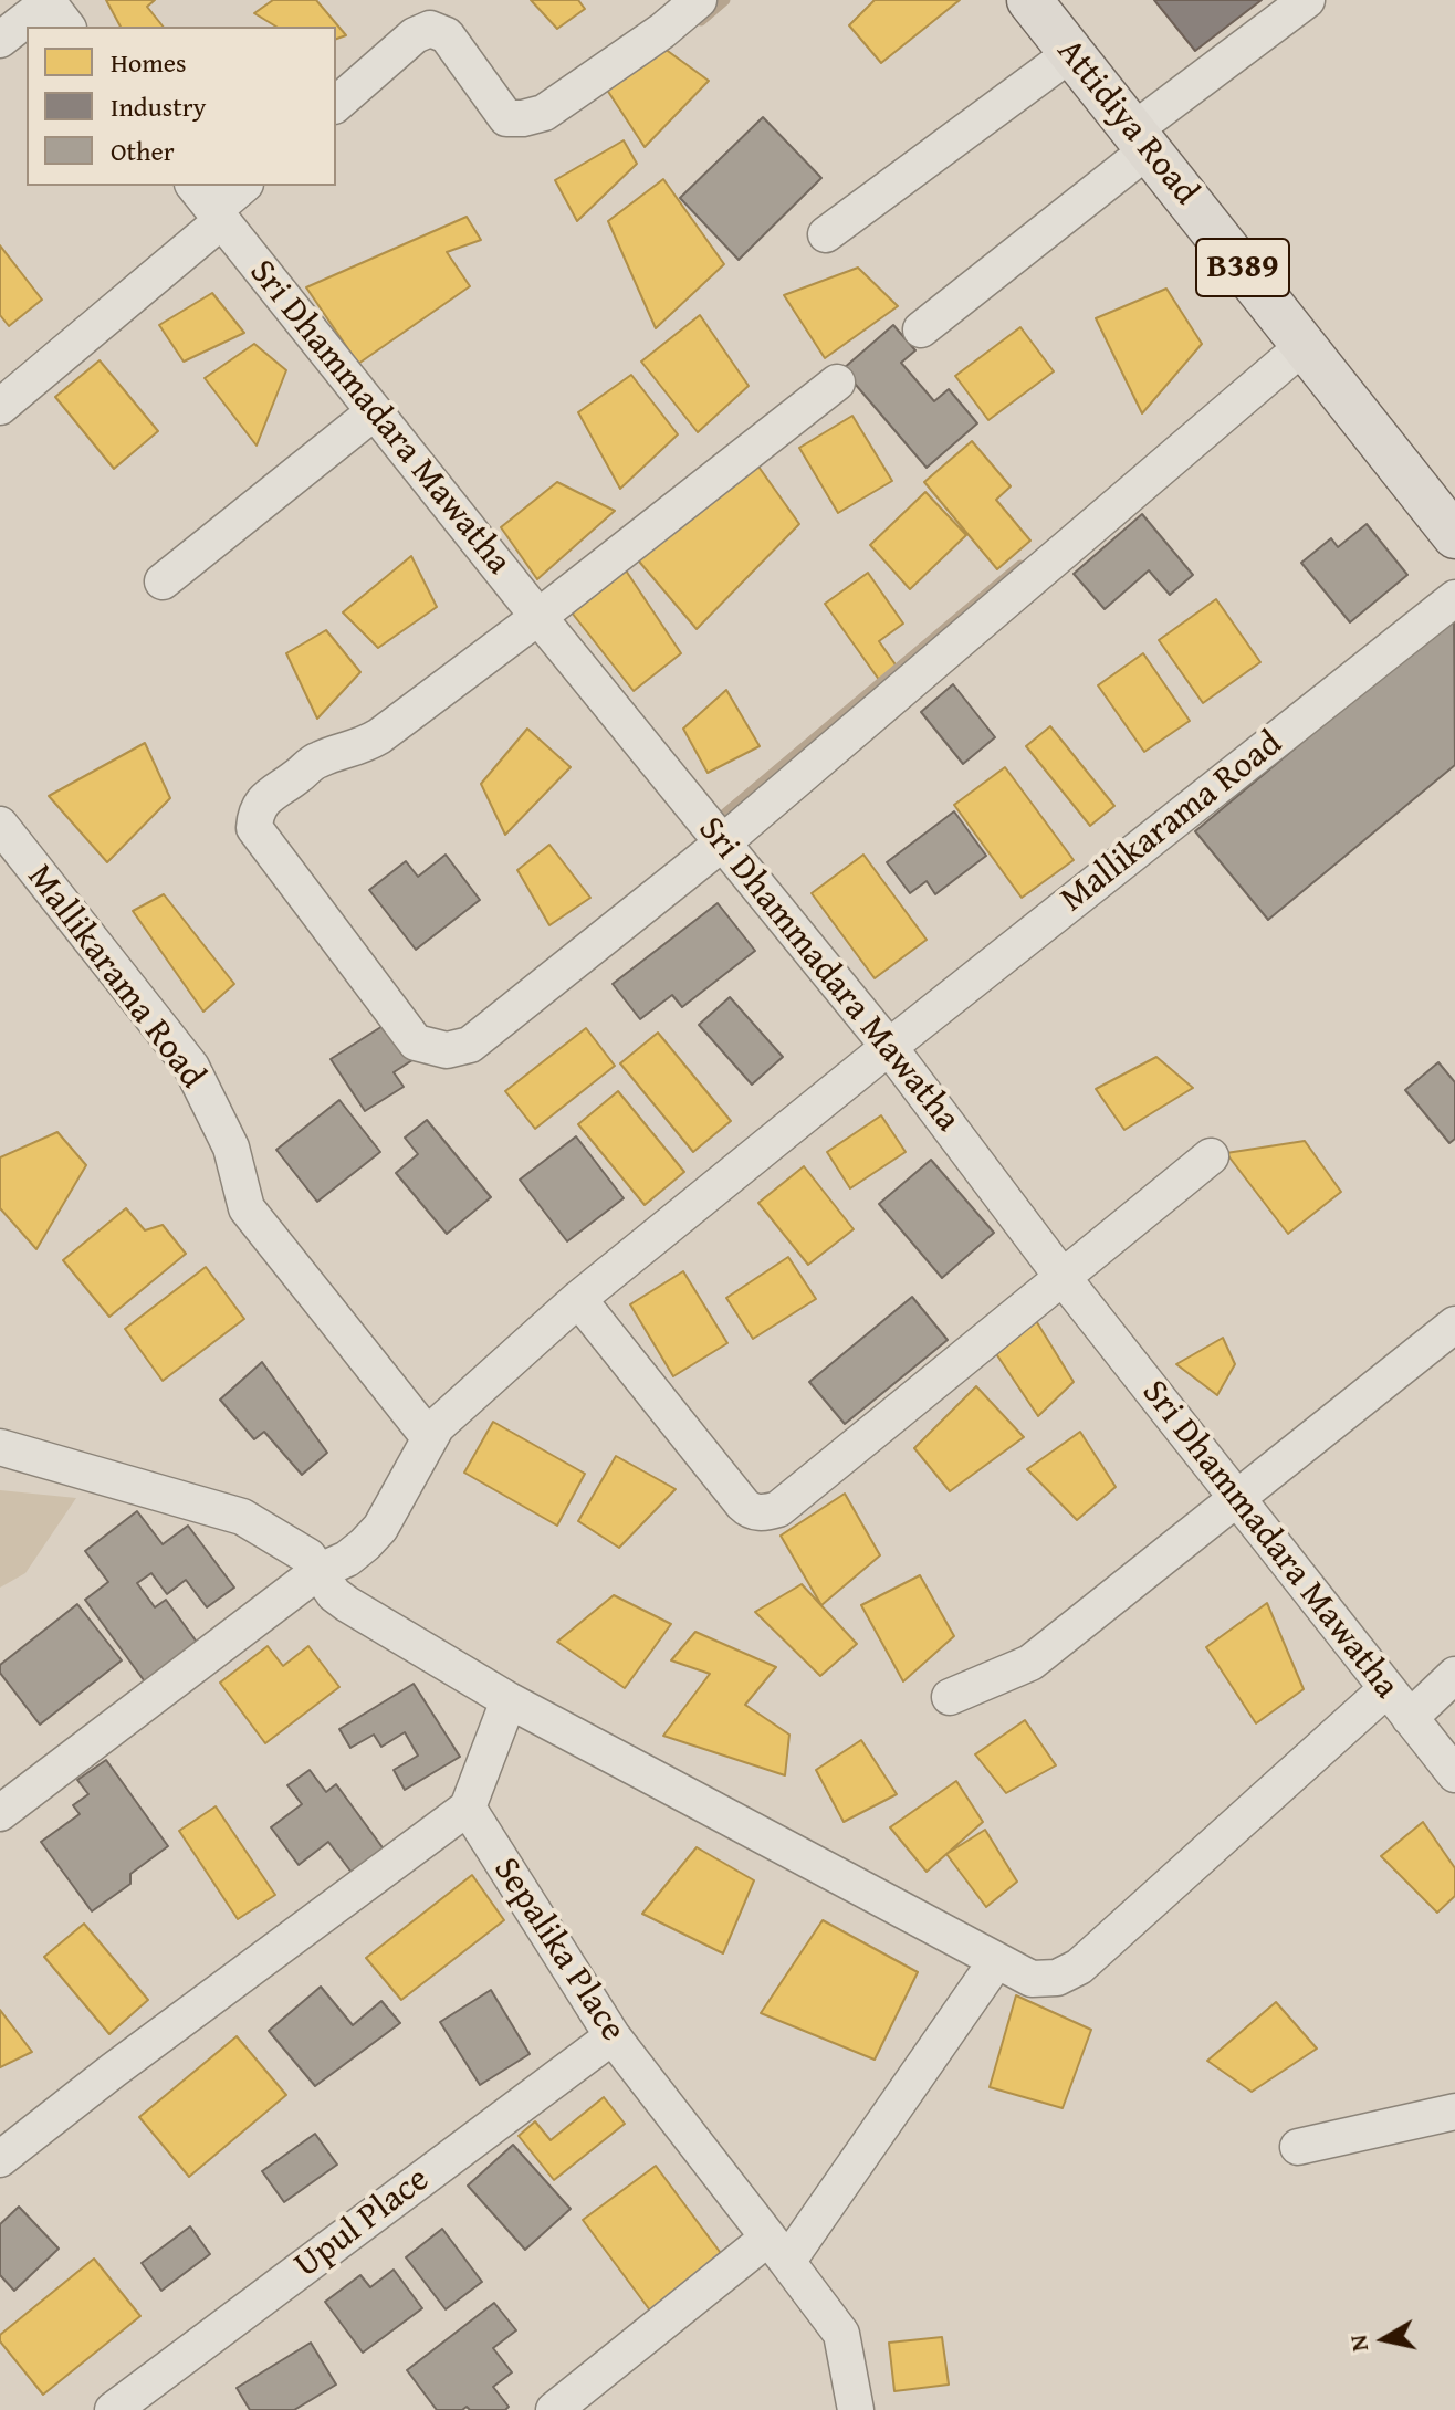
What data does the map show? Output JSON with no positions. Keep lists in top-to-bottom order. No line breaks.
{"streets":{"main road":["Attidiya Road","B389"],"street":["Sri Dhammadara Mawatha","Mallikarama Road","Sepalika Place","Upul Place"]},"crossings":[["Sri Dhammadara Mawatha","Mallikarama Road"],["Sepalika Place","Upul Place"]],"legend":["Homes","Industry","Other"],"north":"left"}
